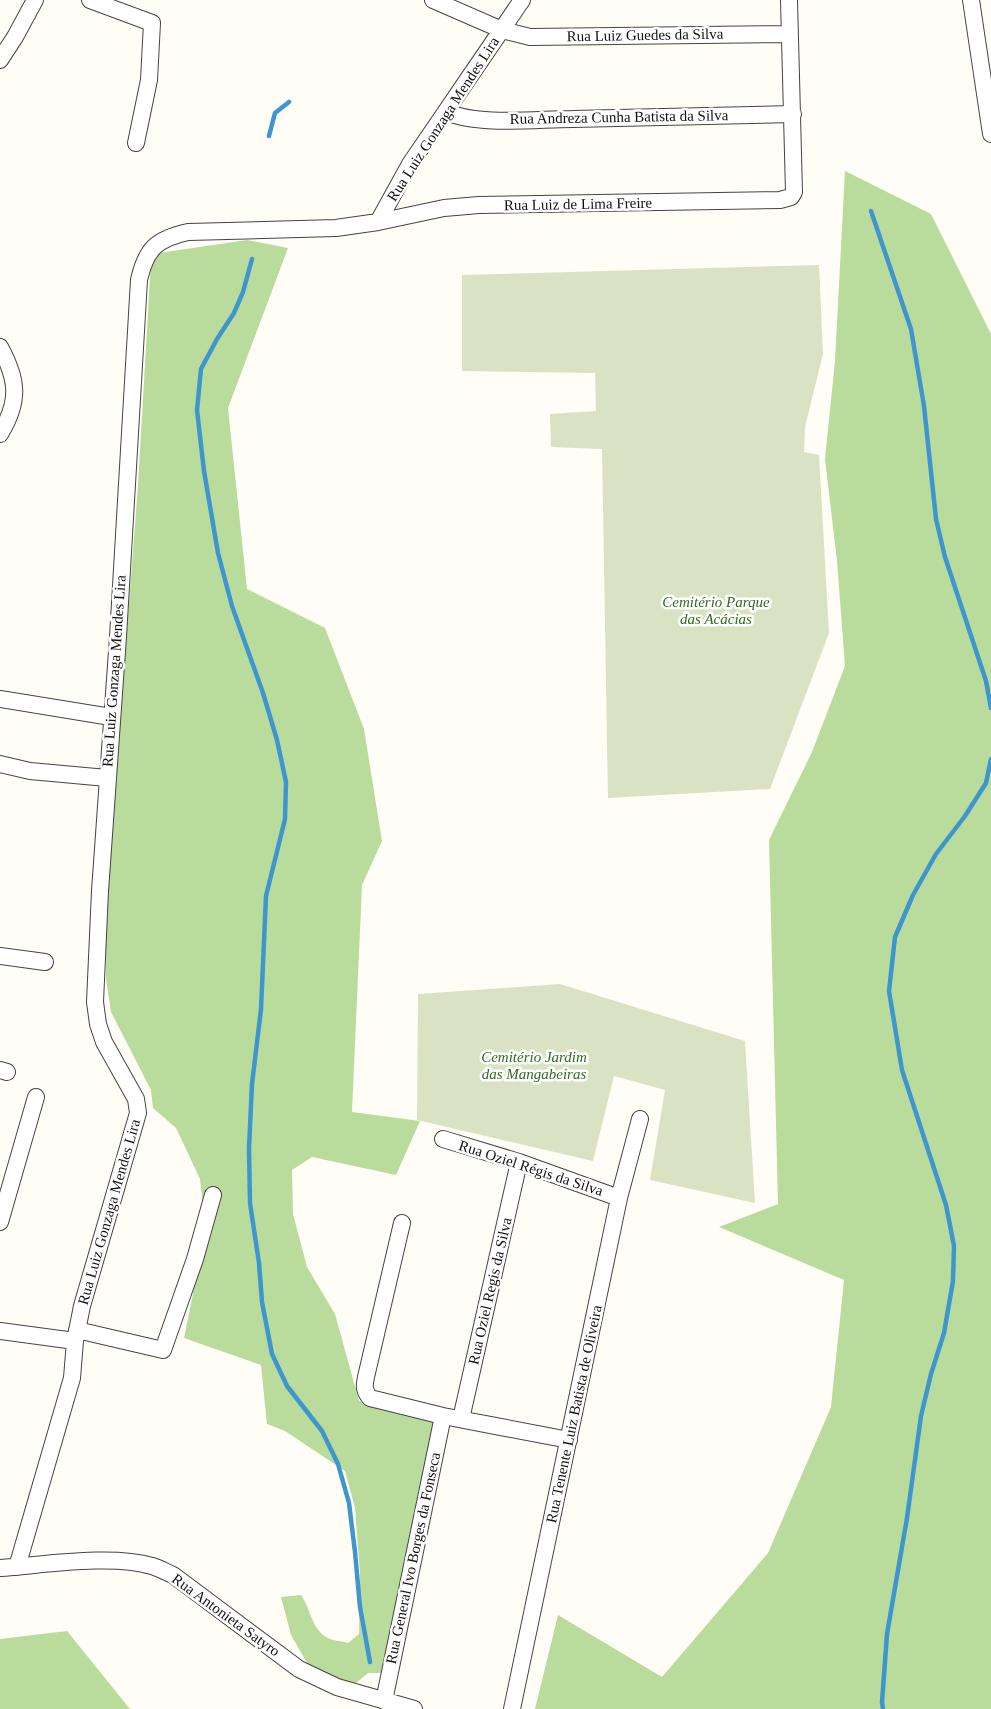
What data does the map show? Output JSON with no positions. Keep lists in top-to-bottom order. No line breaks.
{"streets":{"street":["Rua Luiz Guedes da Silva","Rua Andreza Cunha Batista da Silva","Rua Luiz Gonzaga Mendes Lira","Rua Luiz de Lima Freire","Rua Oziel Régis da Silva","Rua Oziel Regis da Silva","Rua Tenente Luiz Batista de Oliveira","Rua General Ivo Borges da Fonseca","Rua Antonieta Satyro"]},"crossings":[["Rua Luiz Guedes da Silva","Rua Luiz Gonzaga Mendes Lira"],["Rua Andreza Cunha Batista da Silva","Rua Luiz Gonzaga Mendes Lira"],["Rua Andreza Cunha Batista da Silva","Rua Luiz de Lima Freire"],["Rua Luiz Gonzaga Mendes Lira","Rua Luiz de Lima Freire"],["Rua Luiz Gonzaga Mendes Lira","Rua Antonieta Satyro"],["Rua Oziel Régis da Silva","Rua Oziel Regis da Silva"],["Rua Oziel Régis da Silva","Rua Tenente Luiz Batista de Oliveira"],["Rua General Ivo Borges da Fonseca","Rua Antonieta Satyro"]],"parks":["Cemitério Parque das Acácias","Cemitério Jardim das Mangabeiras"]}
